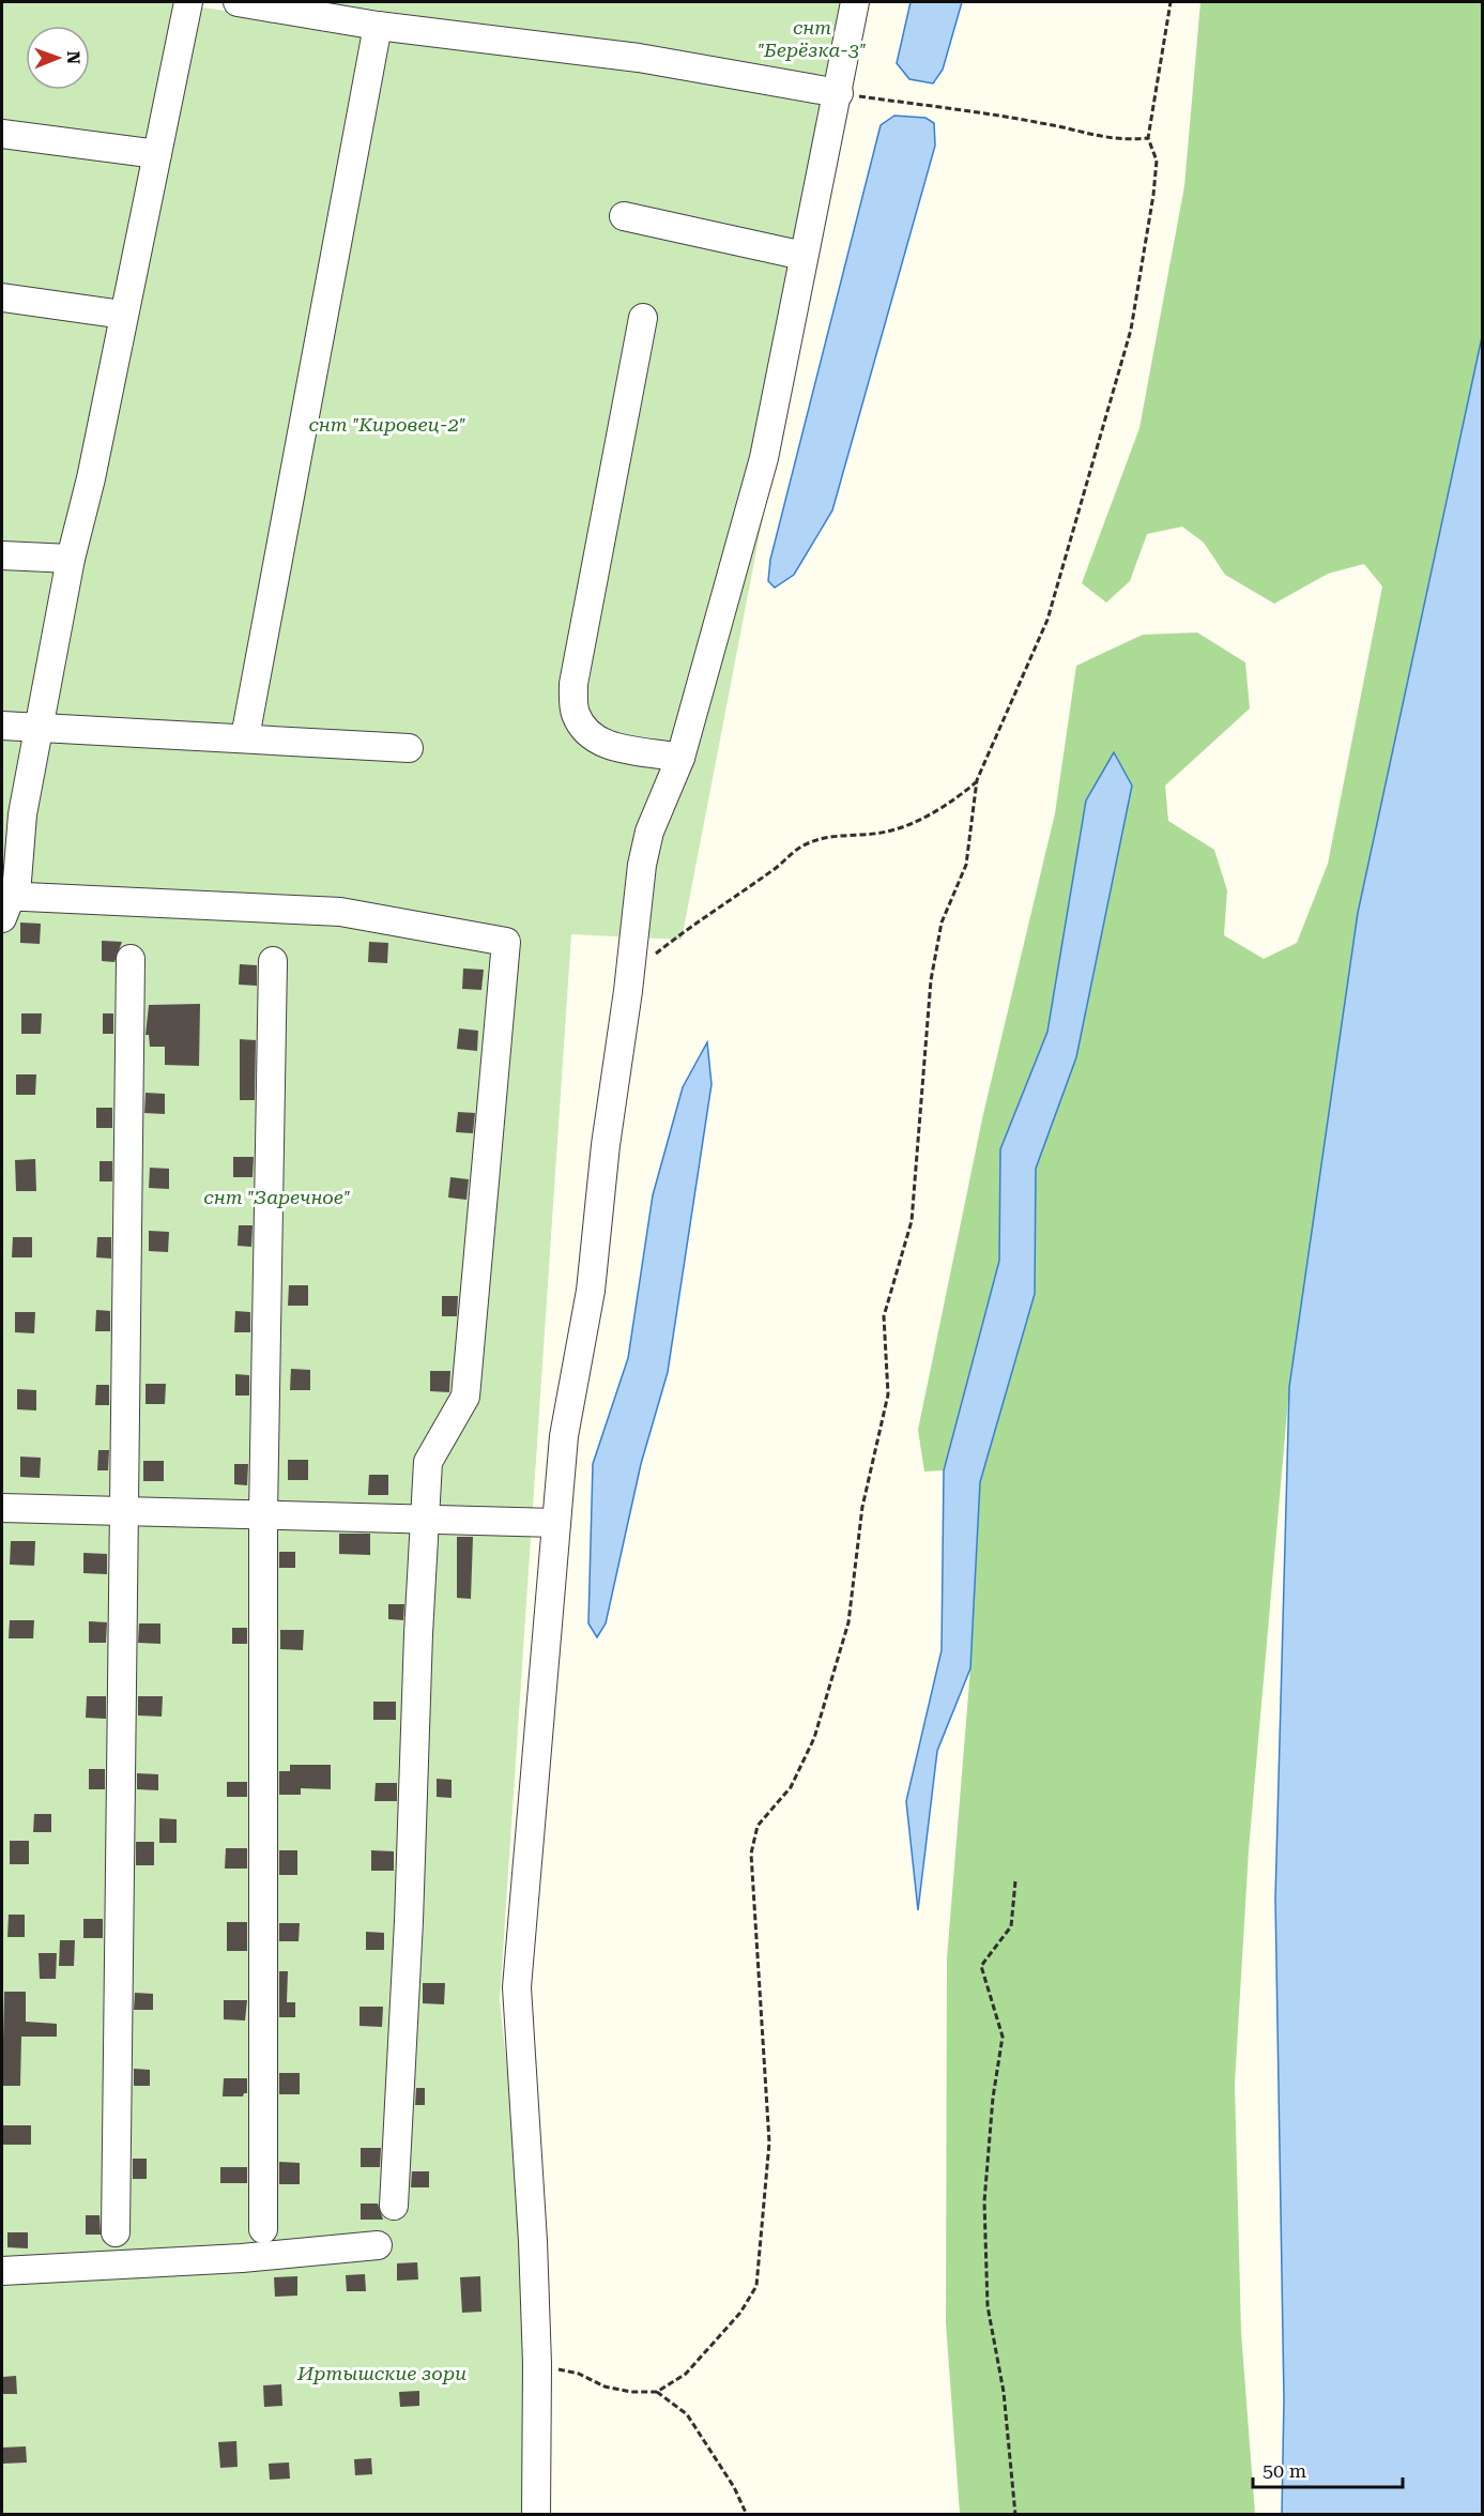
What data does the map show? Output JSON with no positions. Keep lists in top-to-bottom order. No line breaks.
{"parks":["снт \"Берёзка-3\"","снт \"Кировец-2\"","снт \"Заречное\"","Иртышские зори"],"scale_bar":"50 m","north":"right"}
